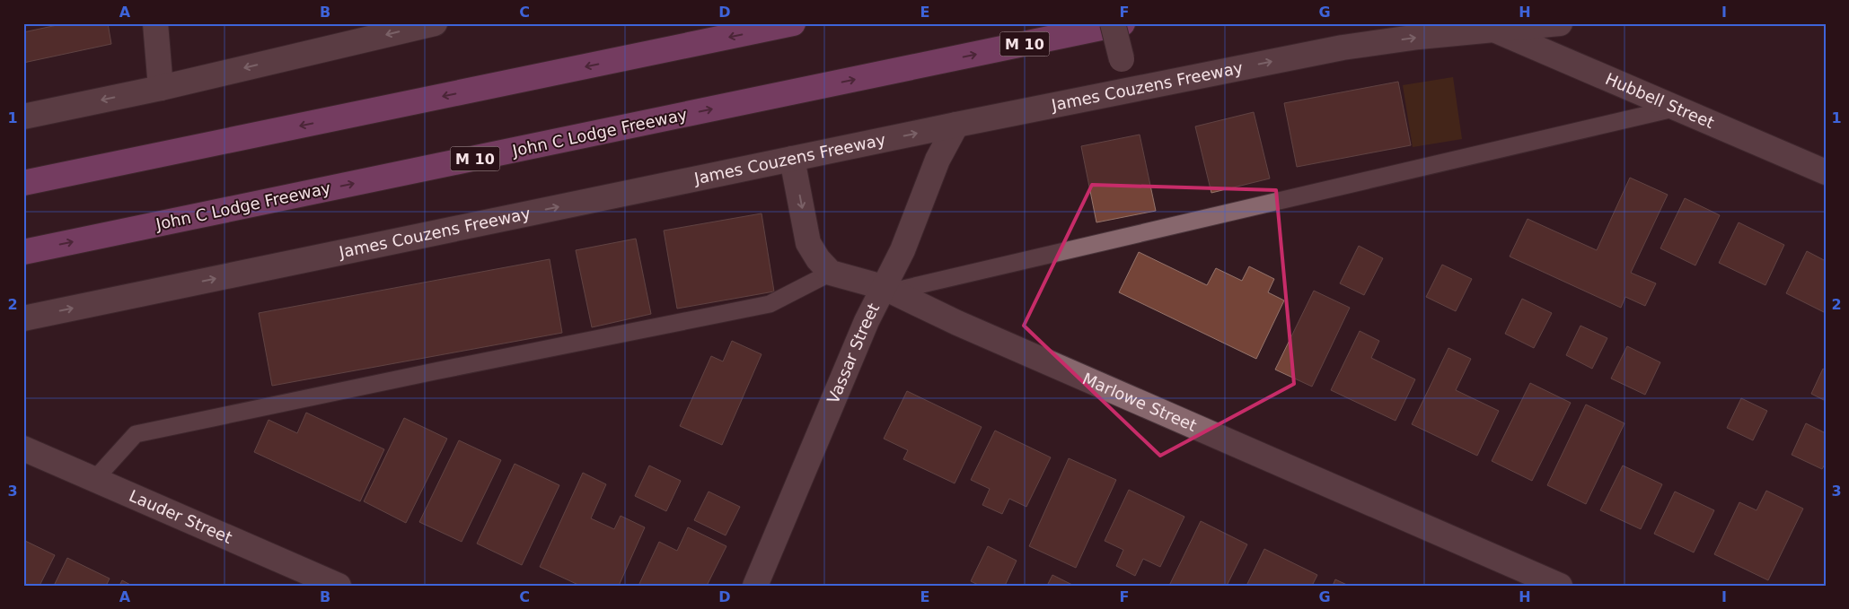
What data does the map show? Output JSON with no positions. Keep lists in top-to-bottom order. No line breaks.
{"streets":{"highway":["M 10","John C Lodge Freeway"],"street":["James Couzens Freeway","Hubbell Street","Vassar Street","Marlowe Street","Lauder Street"]},"crossings":[["James Couzens Freeway","Hubbell Street"],["James Couzens Freeway","Vassar Street"],["Vassar Street","Marlowe Street"]],"grid":{"columns":["A","B","C","D","E","F","G","H","I"],"rows":["1","2","3"]}}
